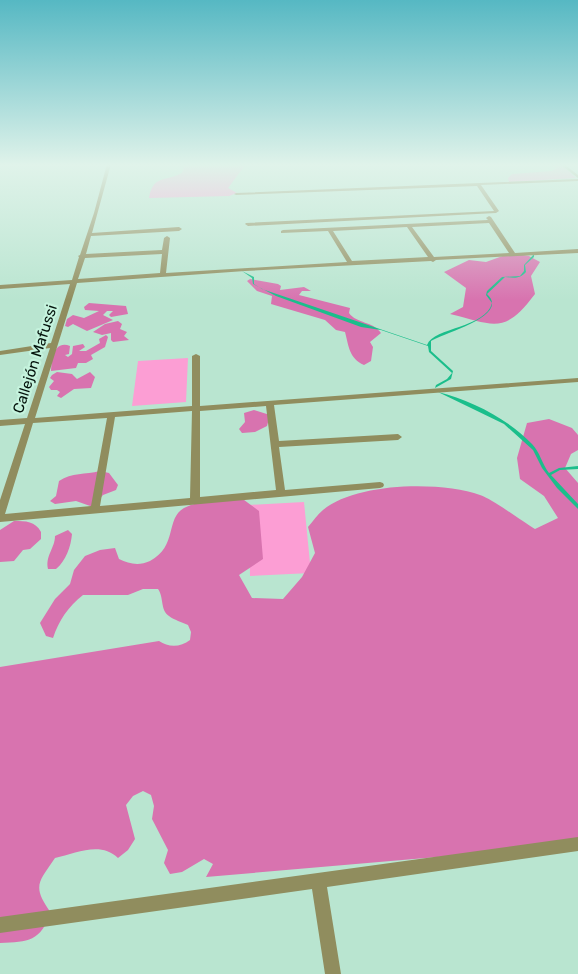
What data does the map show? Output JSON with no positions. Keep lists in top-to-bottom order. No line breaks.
{"streets":{"street":["Callejón Mafussi"]}}
